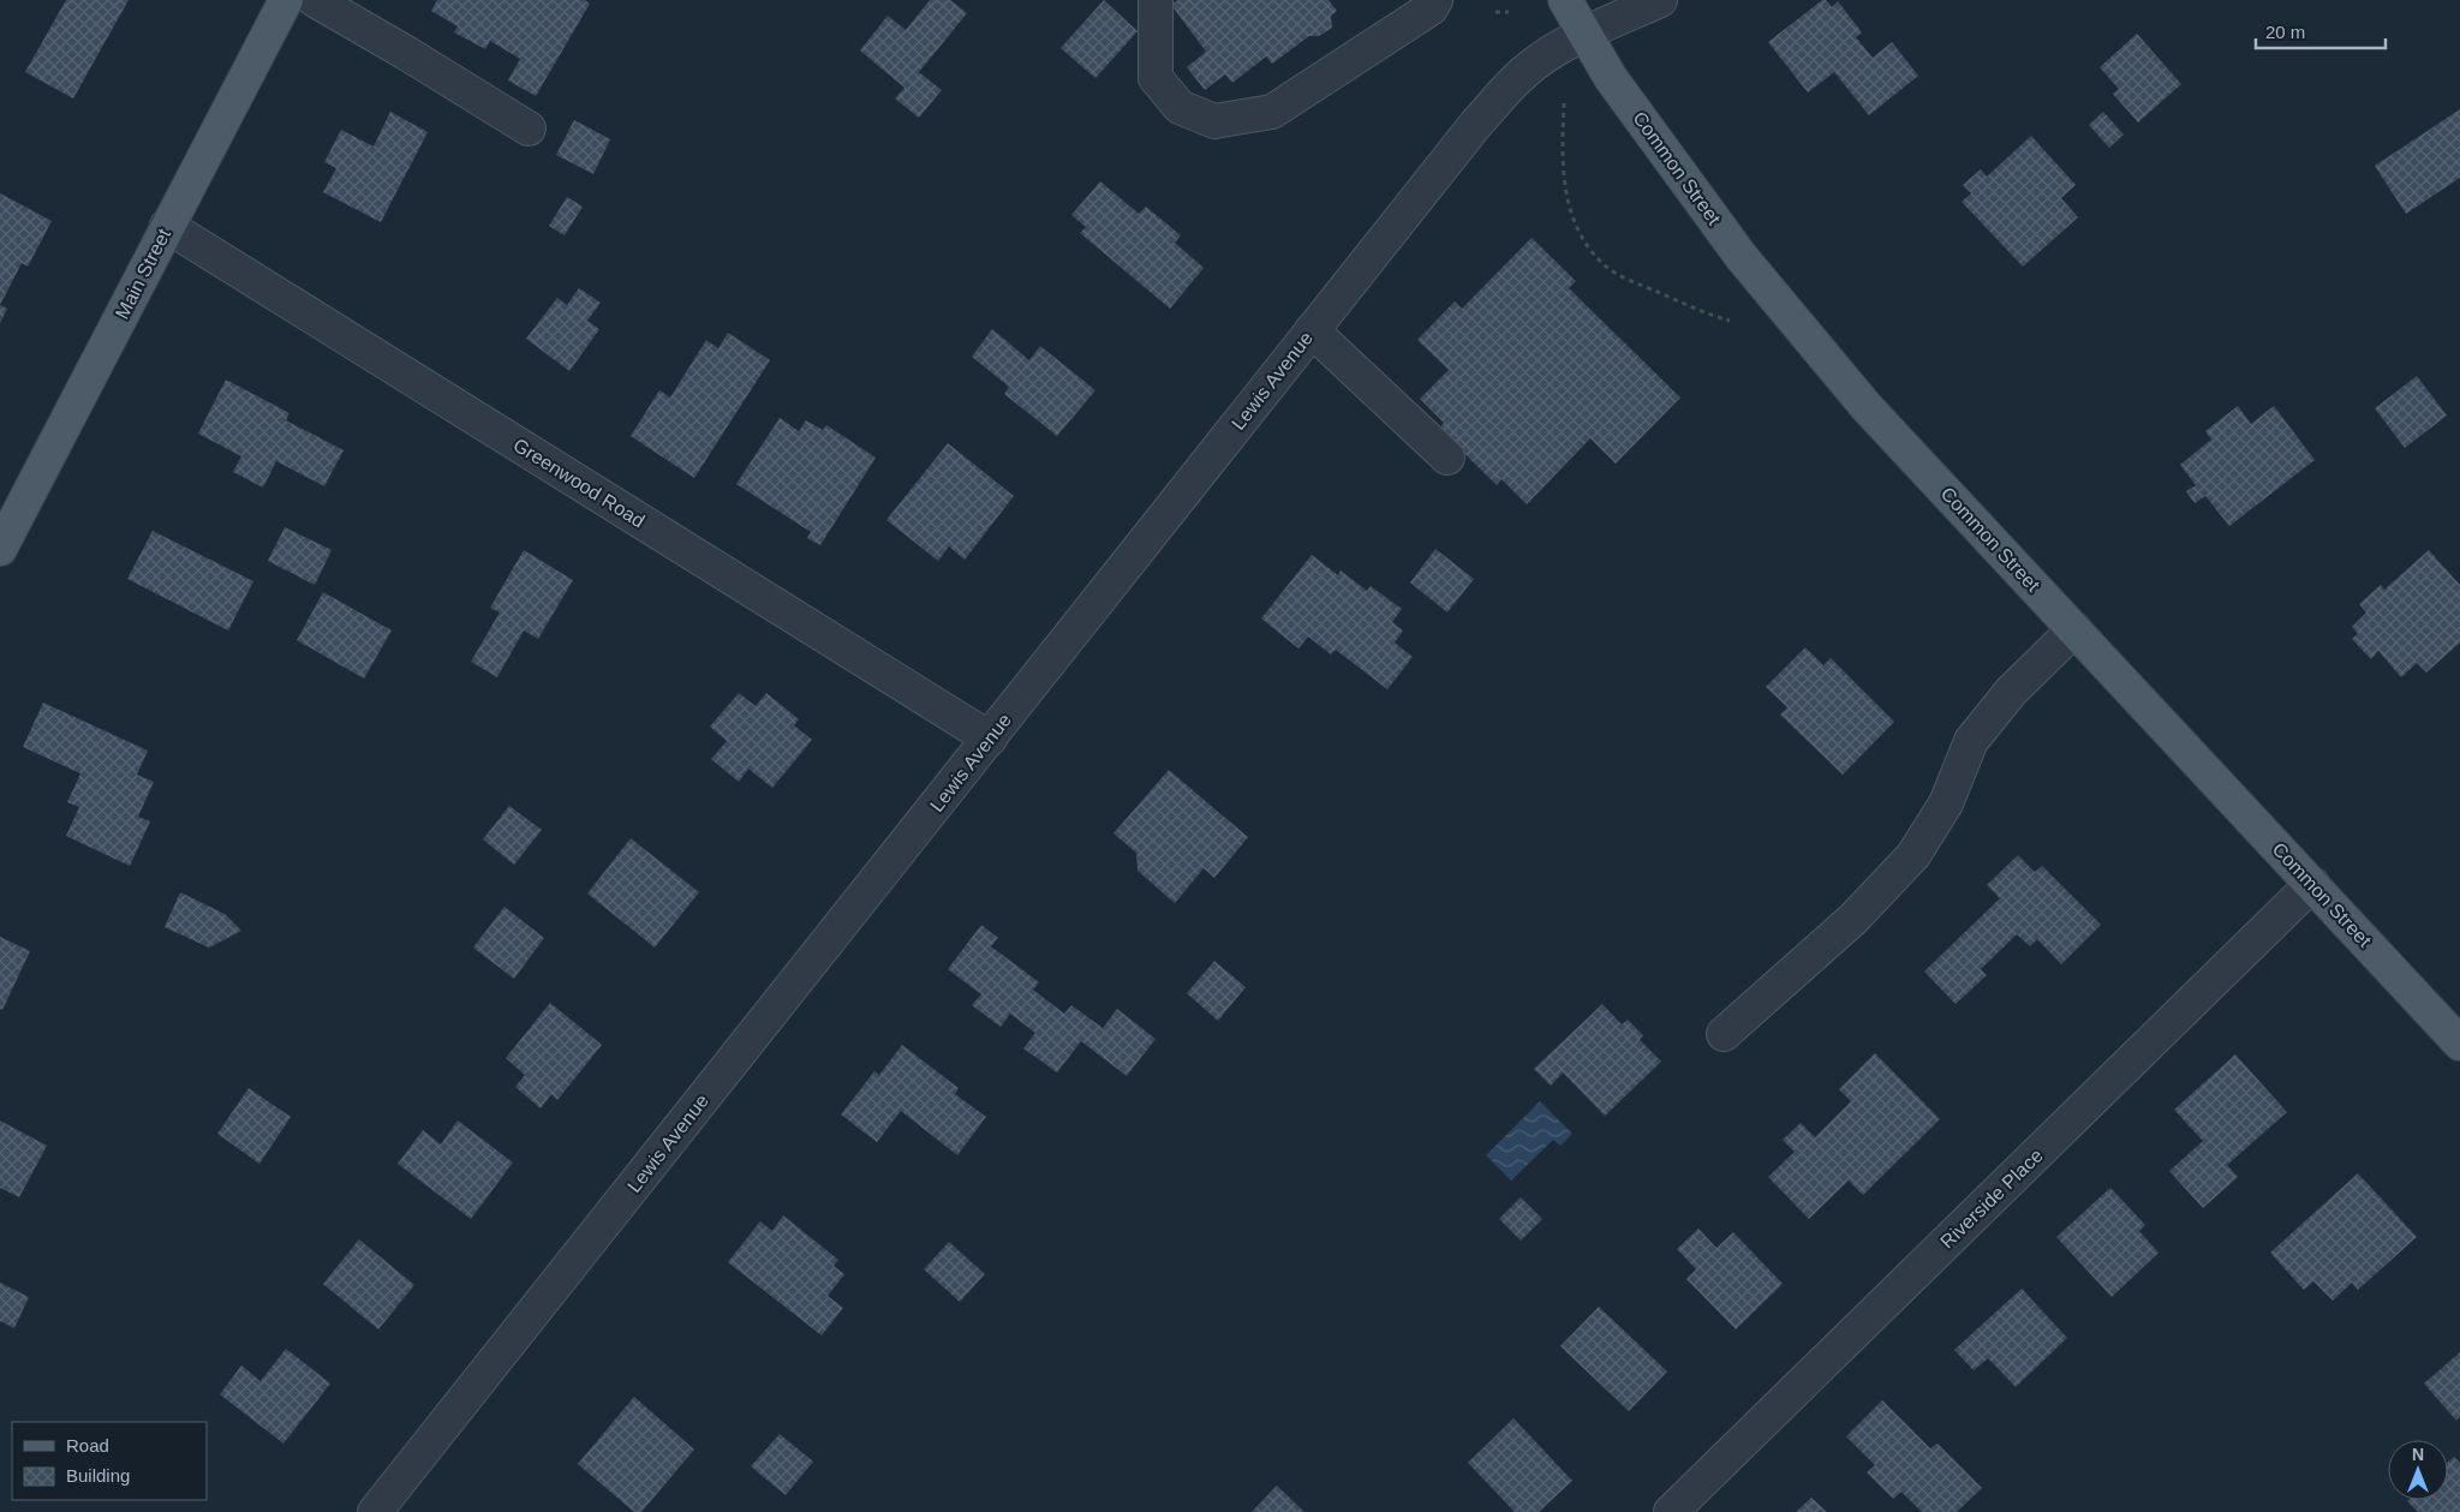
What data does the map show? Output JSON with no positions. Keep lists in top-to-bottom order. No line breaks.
{"streets":{"main road":["Common Street","Main Street"],"street":["Lewis Avenue","Greenwood Road","Riverside Place"]},"crossings":[["Common Street","Lewis Avenue"],["Common Street","Riverside Place"],["Main Street","Greenwood Road"],["Lewis Avenue","Greenwood Road"]],"legend":["Road","Building"],"scale_bar":"20 m","north":"top"}
